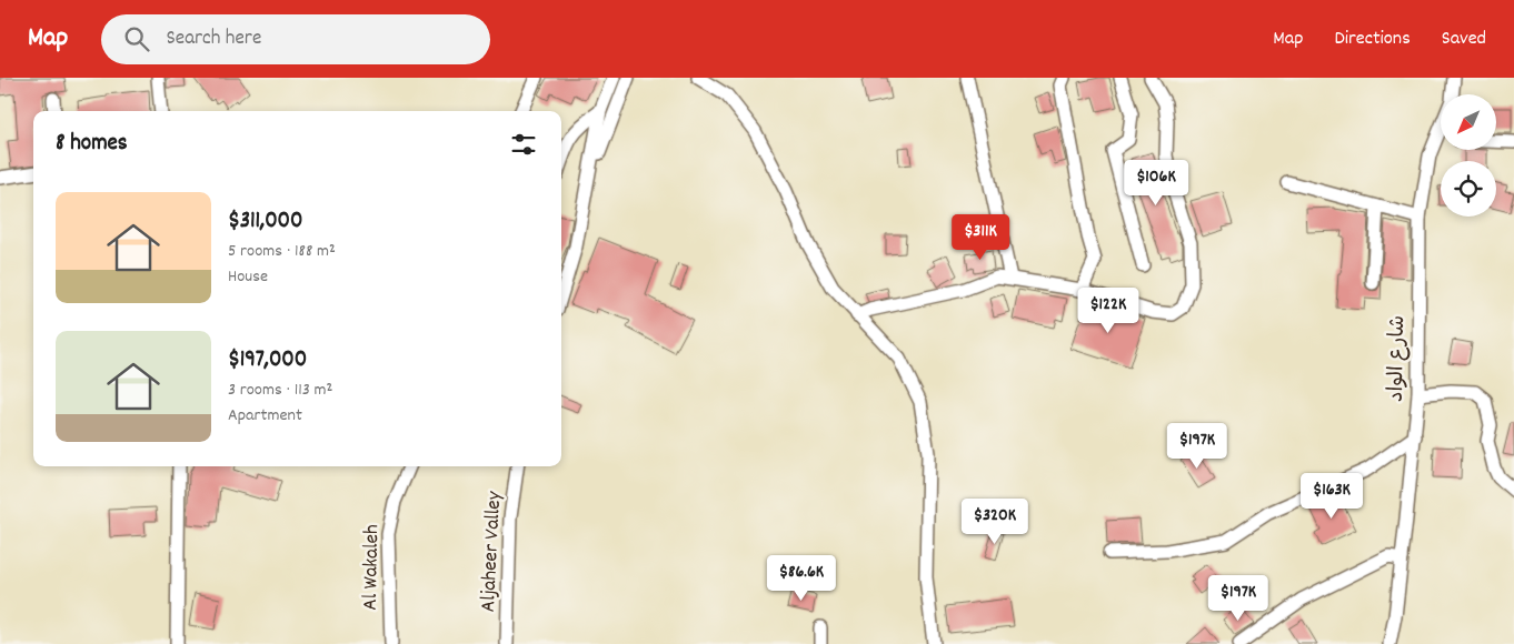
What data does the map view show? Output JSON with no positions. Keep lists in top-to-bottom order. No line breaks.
{"streets":{"street":["شارع الواد","Aljaheer Valley","Al Wakaleh"]},"north":"bottom left","page":{"header":"Map","search":"Search here","nav":["Map","Directions","Saved"],"heading":"8 homes","price":["$106K","$311K","$122K","$197K","$163K","$320K","$86.6K","$197K"],"list":[{"name":"$311,000","note":"5 rooms · 188 m² · House"},{"name":"$197,000","note":"3 rooms · 113 m² · Apartment"}]}}
